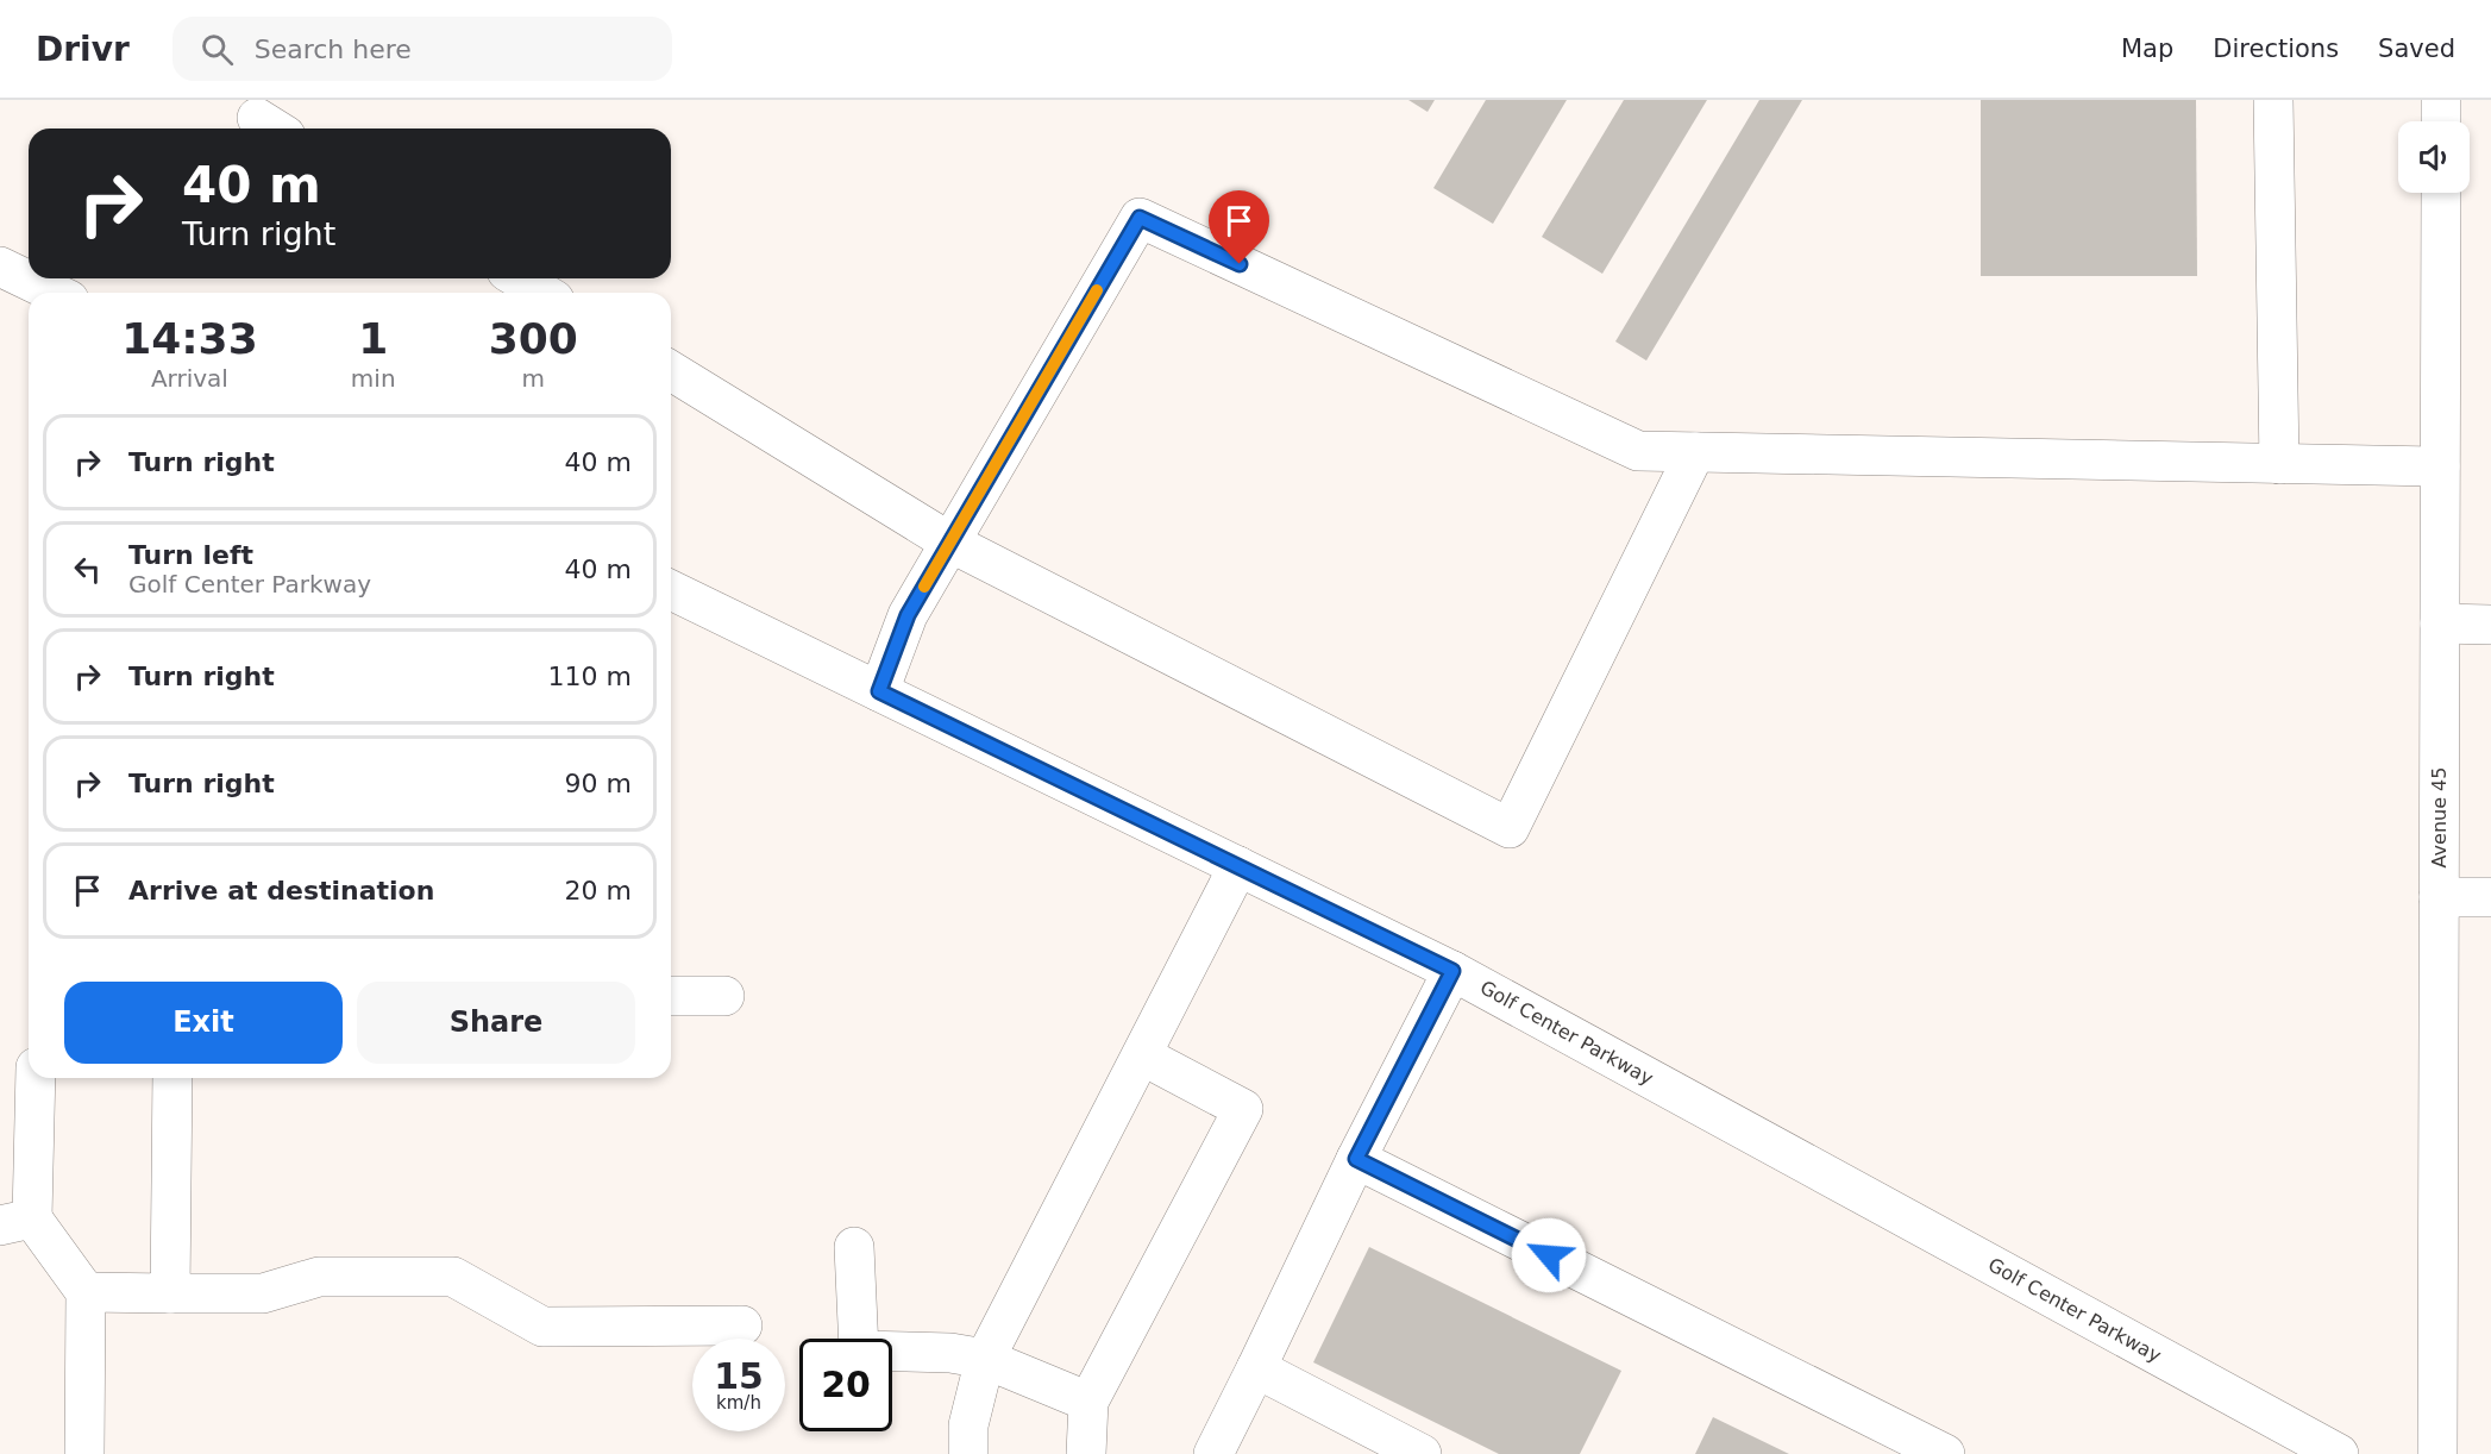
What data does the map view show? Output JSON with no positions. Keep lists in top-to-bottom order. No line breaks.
{"streets":{"main road":["Avenue 45","Golf Center Parkway"]},"page":{"header":"Drivr","search":"Search here","nav":["Map","Directions","Saved"],"turn":["40 m","Turn right"],"eta":["14:33","Arrival","1","min","300","m"],"list":[{"name":"Turn right","value":"40 m"},{"name":"Turn left","note":"Golf Center Parkway","value":"40 m"},{"name":"Turn right","value":"110 m"},{"name":"Turn right","value":"90 m"},{"name":"Arrive at destination","value":"20 m"}],"buttons":["Exit","Share"],"speed":"15 km/h","limit":"20"}}
